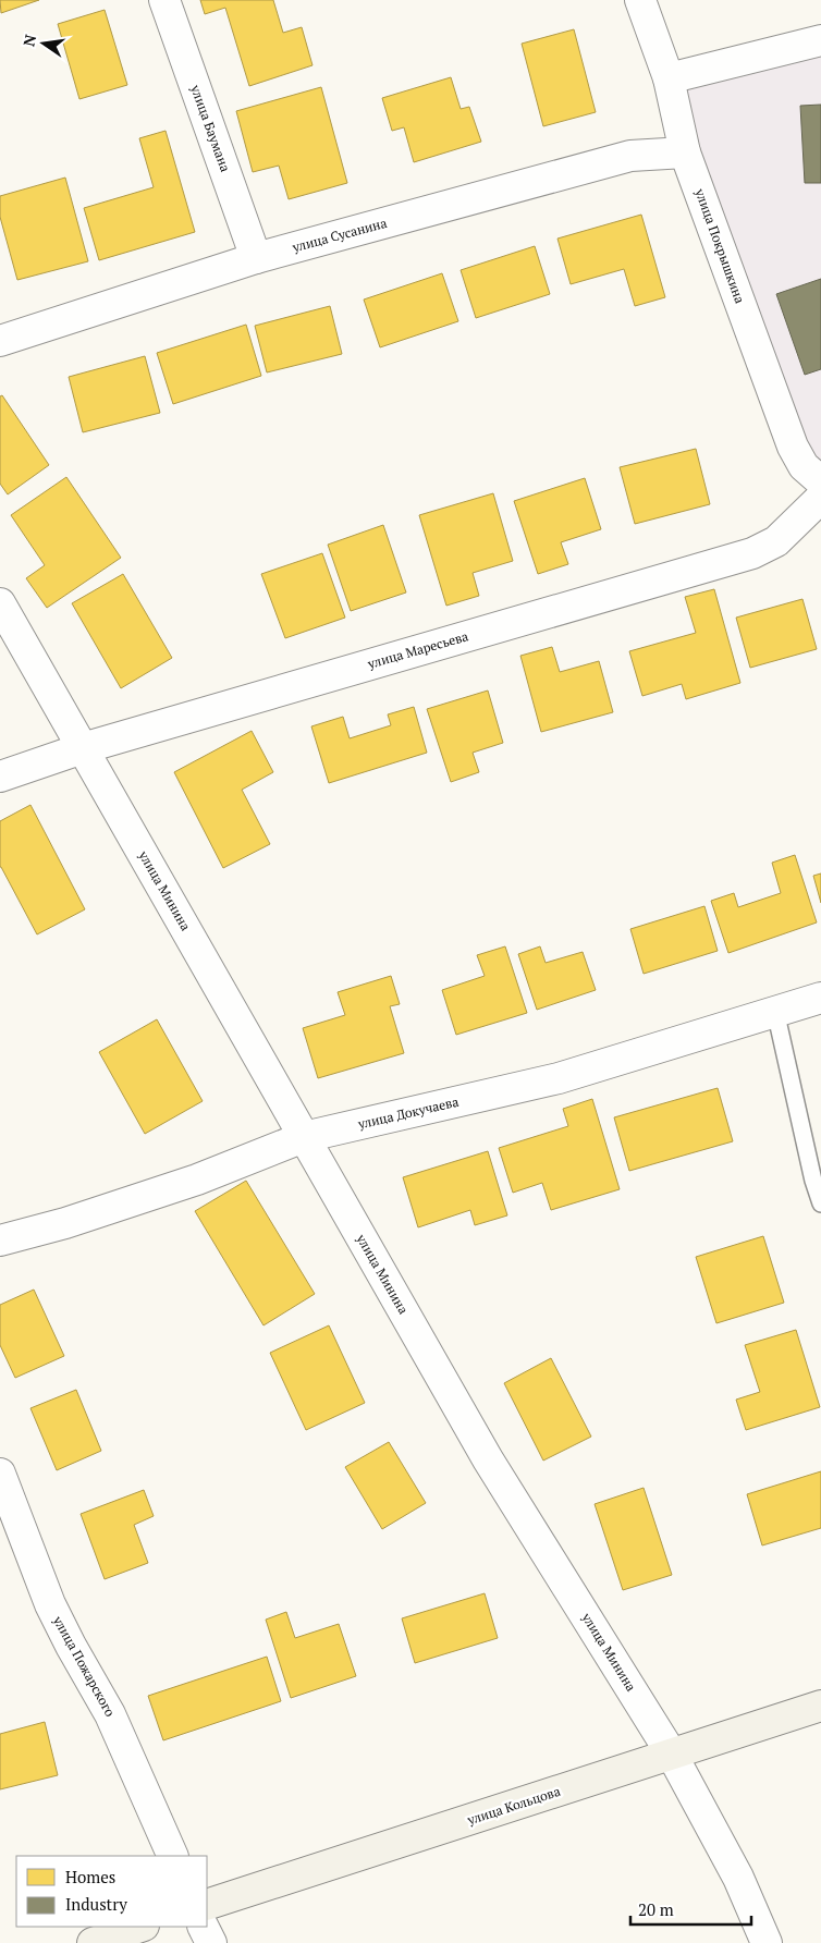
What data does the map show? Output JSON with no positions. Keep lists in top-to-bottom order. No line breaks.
{"streets":{"main road":["улица Кольцова"],"street":["улица Баумана","улица Сусанина","улица Покрышкина","улица Маресьева","улица Минина","улица Докучаева","улица Пожарского"]},"crossings":[["улица Баумана","улица Сусанина"],["улица Сусанина","улица Покрышкина"],["улица Маресьева","улица Минина"],["улица Минина","улица Докучаева"],["улица Минина","улица Кольцова"]],"legend":["Homes","Industry"],"scale_bar":"20 m","north":"left"}
